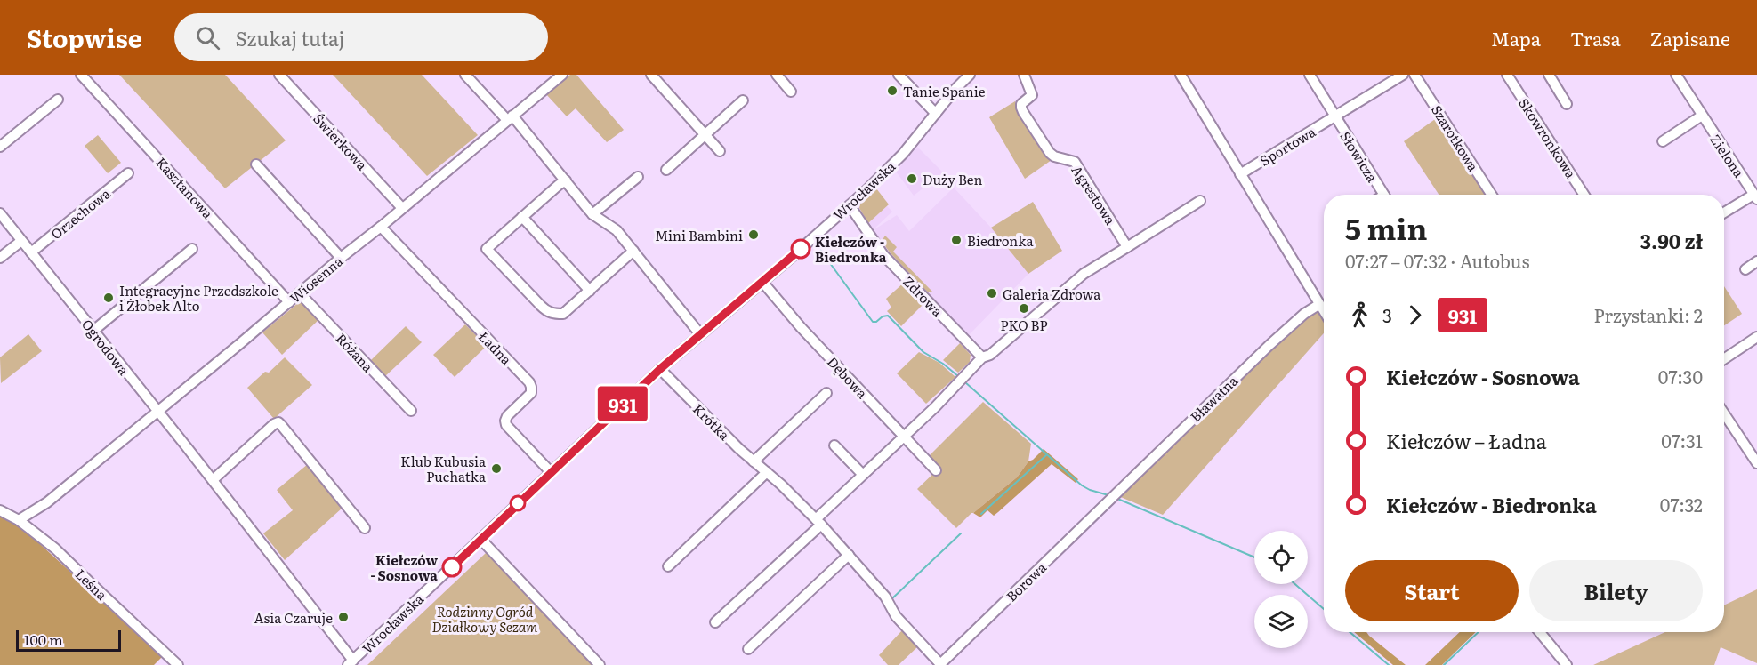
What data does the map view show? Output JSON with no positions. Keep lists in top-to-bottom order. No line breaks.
{"streets":{"street":["Szarotkowa","Skowronkowa","Świerkowa","Sportowa","Zielona","Słowicza","Kasztanowa","Wrocławska","Agrestowa","Orzechowa","Wiosenna","Zdrowa","Ogrodowa","Ładna","Różana","Dębowa","Bławatna","Krótka","Borowa","Leśna"]},"crossings":[["Świerkowa","Wiosenna"],["Sportowa","Słowicza"],["Kasztanowa","Wiosenna"],["Wrocławska","Zdrowa"],["Wrocławska","Ogrodowa"],["Wrocławska","Ładna"],["Wrocławska","Dębowa"],["Wrocławska","Krótka"],["Orzechowa","Ogrodowa"],["Wiosenna","Ogrodowa"],["Wiosenna","Ładna"],["Wiosenna","Różana"],["Wiosenna","Leśna"],["Bławatna","Borowa"],["Krótka","Borowa"]],"parks":["Rodzinny Ogród Działkowy Sezam"],"places":["Tanie Spanie","Duży Ben","Mini Bambini","Biedronka","Kiełczów - Biedronka","Galeria Zdrowa","Integracyjne Przedszkole i Żłobek Alto","PKO BP","Klub Kubusia Puchatka","Kiełczów - Sosnowa","Asia Czaruje"],"lines":["bus line 931"],"scale_bar":"100 m","page":{"header":"Stopwise","search":"Szukaj tutaj","nav":["Mapa","Trasa","Zapisane"],"on_map":"931","heading":["5 min","07:27 – 07:32 · Autobus","3.90 zł"],"legs":["3","931","Przystanki: 2"],"list":[{"name":"Kiełczów - Sosnowa","value":"07:30"},{"name":"Kiełczów – Ładna","value":"07:31"},{"name":"Kiełczów - Biedronka","value":"07:32"}],"buttons":["Start","Bilety"],"scale":"100 m"}}
